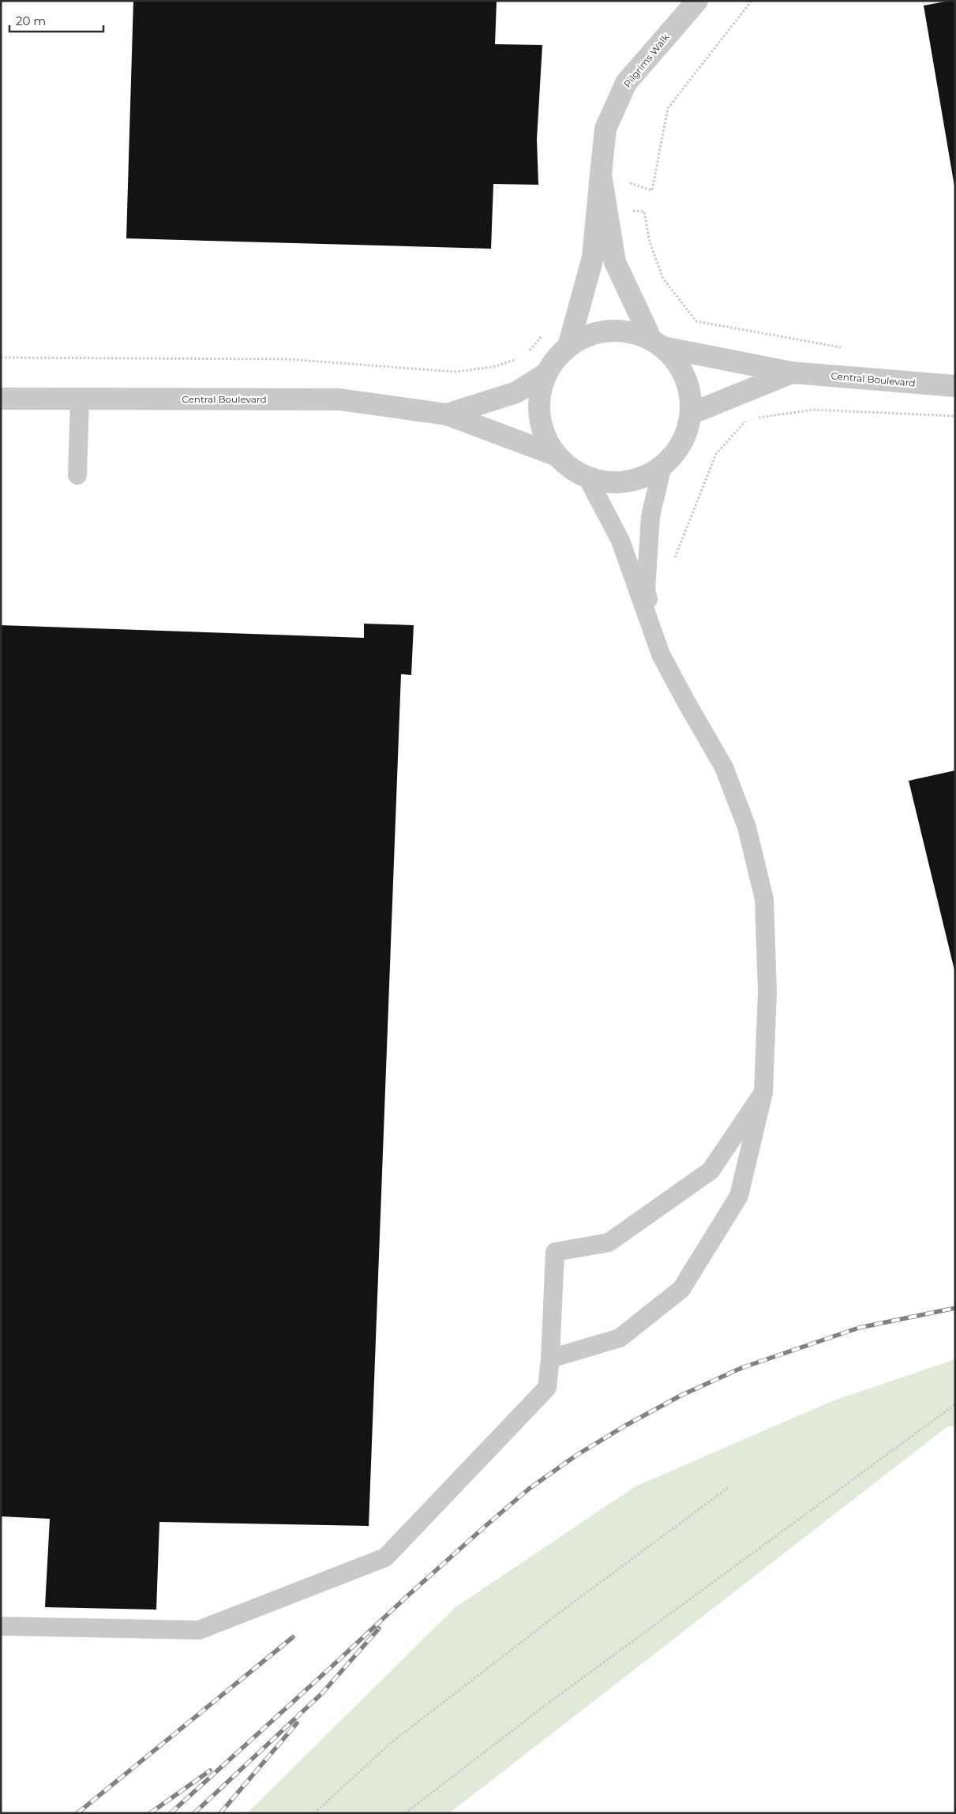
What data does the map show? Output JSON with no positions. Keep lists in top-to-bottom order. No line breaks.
{"streets":{"street":["Pilgrims Walk","Central Boulevard"]},"crossings":[["Pilgrims Walk","Central Boulevard"]],"scale_bar":"20 m"}
